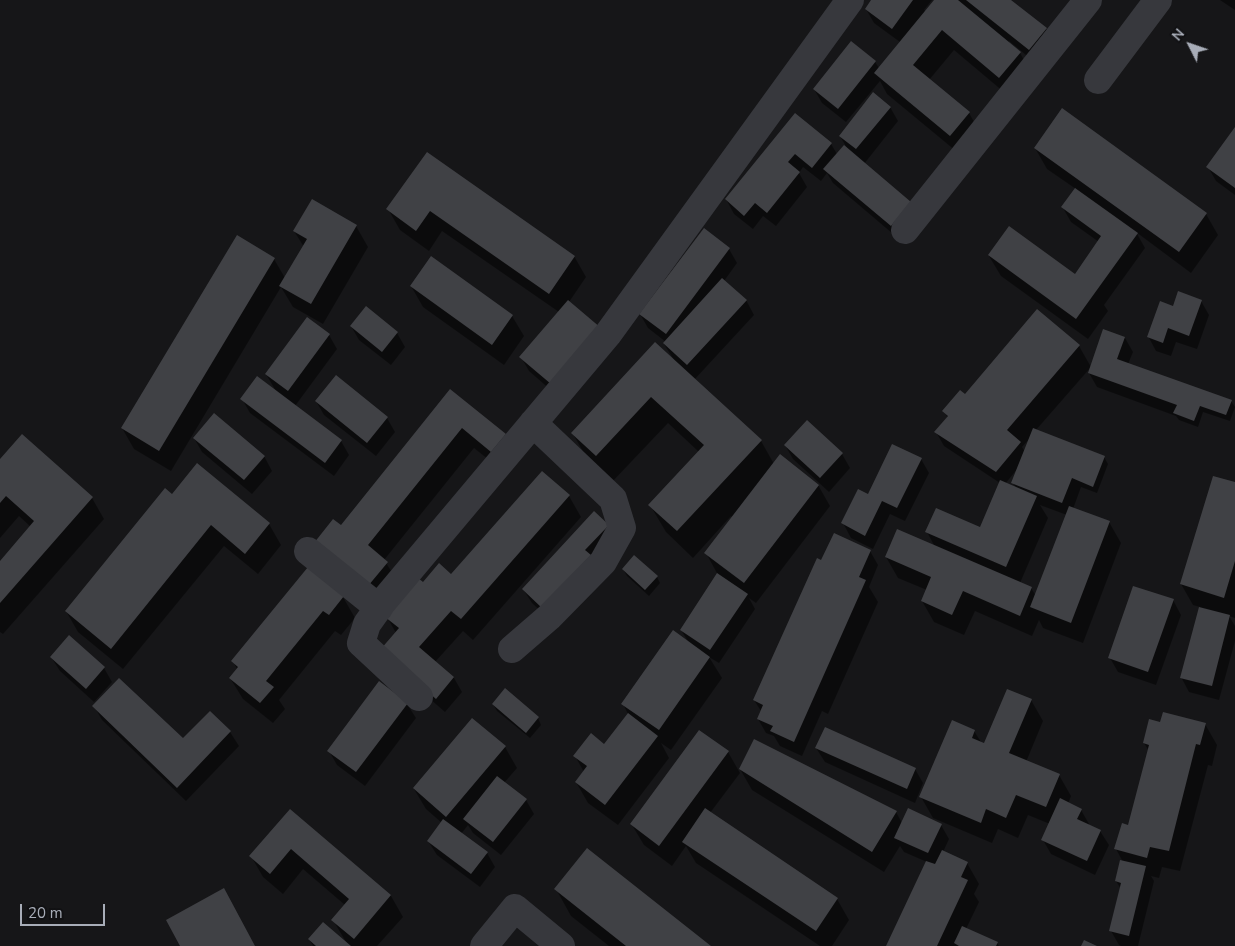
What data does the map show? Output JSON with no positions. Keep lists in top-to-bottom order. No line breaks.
{"scale_bar":"20 m","north":"top left"}
